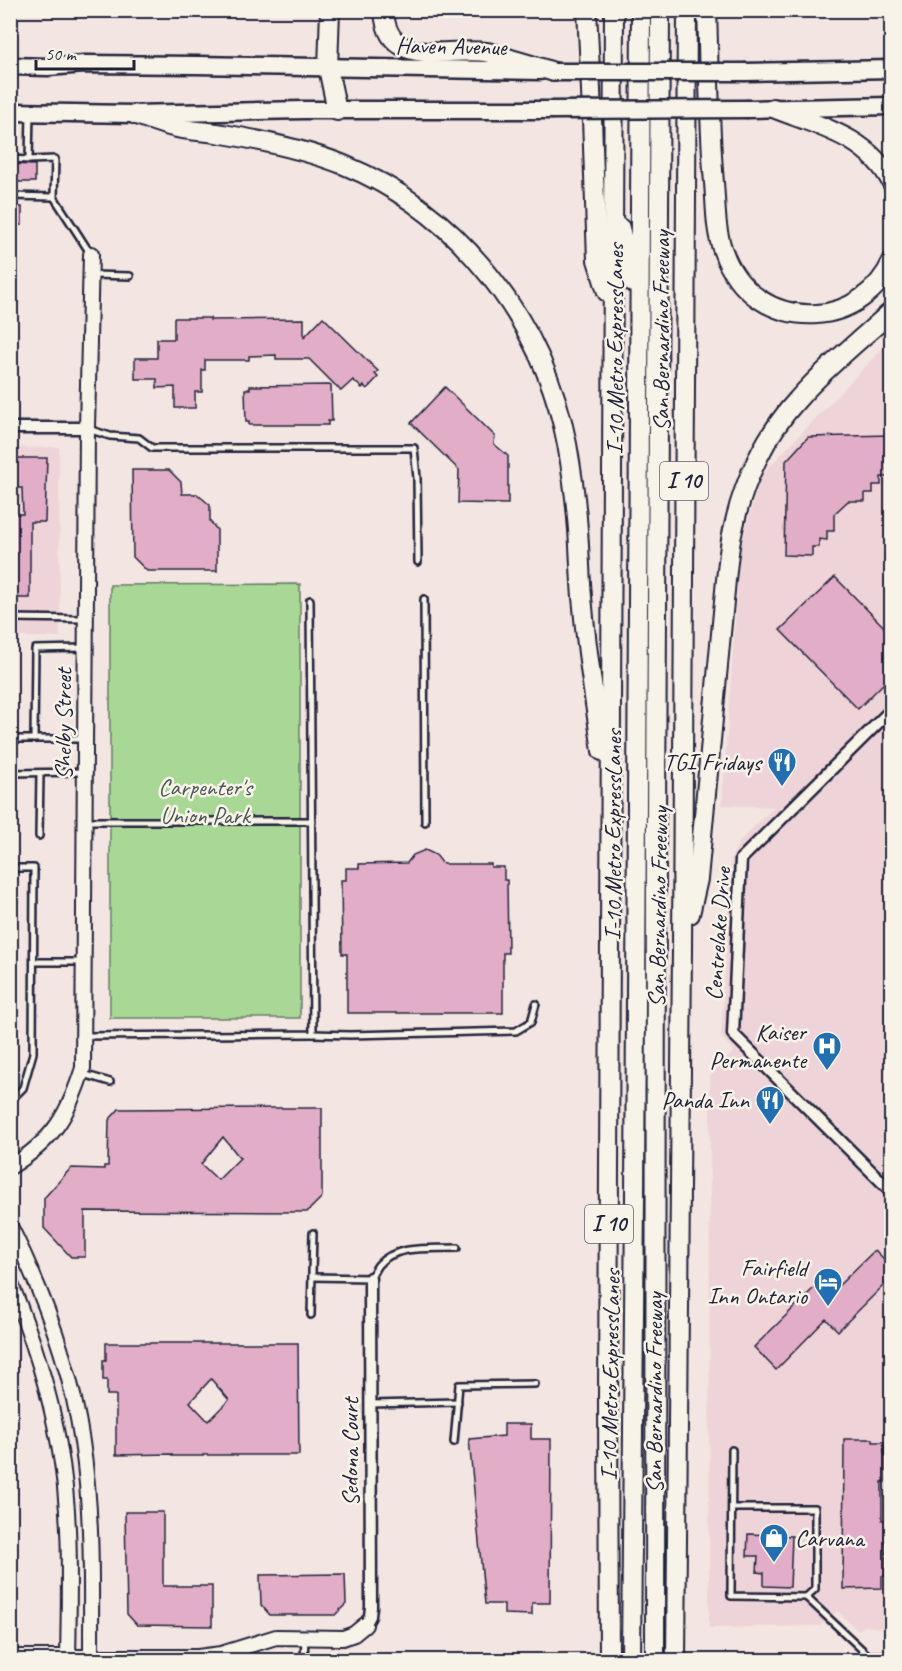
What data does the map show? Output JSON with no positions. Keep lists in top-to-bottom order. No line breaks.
{"streets":{"highway":["San Bernardino Freeway","I-10 Metro ExpressLanes","I 10"],"main road":["Haven Avenue"],"street":["Shelby Street","Centrelake Drive","Sedona Court"]},"parks":["Carpenter's Union Park"],"places":{"restaurant":["TGI Fridays","Panda Inn"],"hospital":["Kaiser Permanente"],"hotel":["Fairfield Inn Ontario"],"shop":["Carvana"]},"scale_bar":"50 m"}
